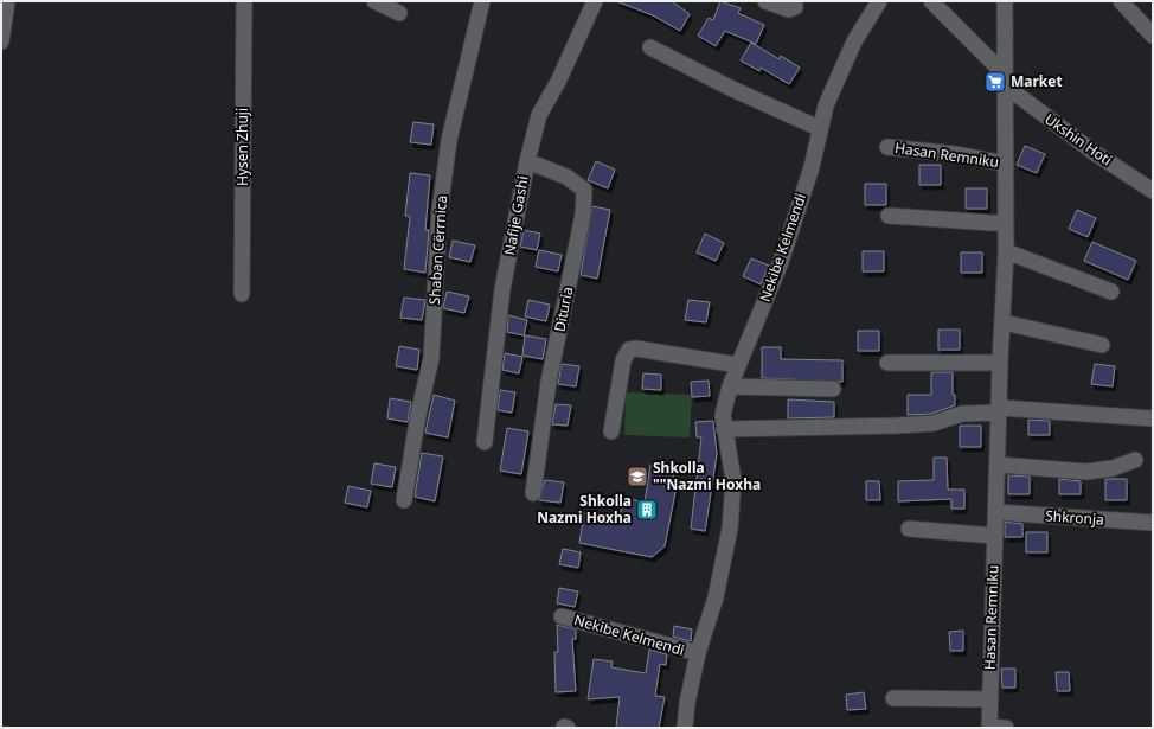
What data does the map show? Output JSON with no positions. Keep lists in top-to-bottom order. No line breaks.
{"streets":{"street":["Ukshin Hoti","Hysen Zhuji","Hasan Remniku","Nafije Gashi","Nekibe Kelmendi","Shaban Cërrnica","Dituria","Shkronja"]},"crossings":[["Ukshin Hoti","Hasan Remniku"],["Hasan Remniku","Shkronja"],["Nafije Gashi","Dituria"]],"places":{"supermarket":["Market"],"school or university":["Shkolla \"\"Nazmi Hoxha"],"building":["Shkolla Nazmi Hoxha"]}}
